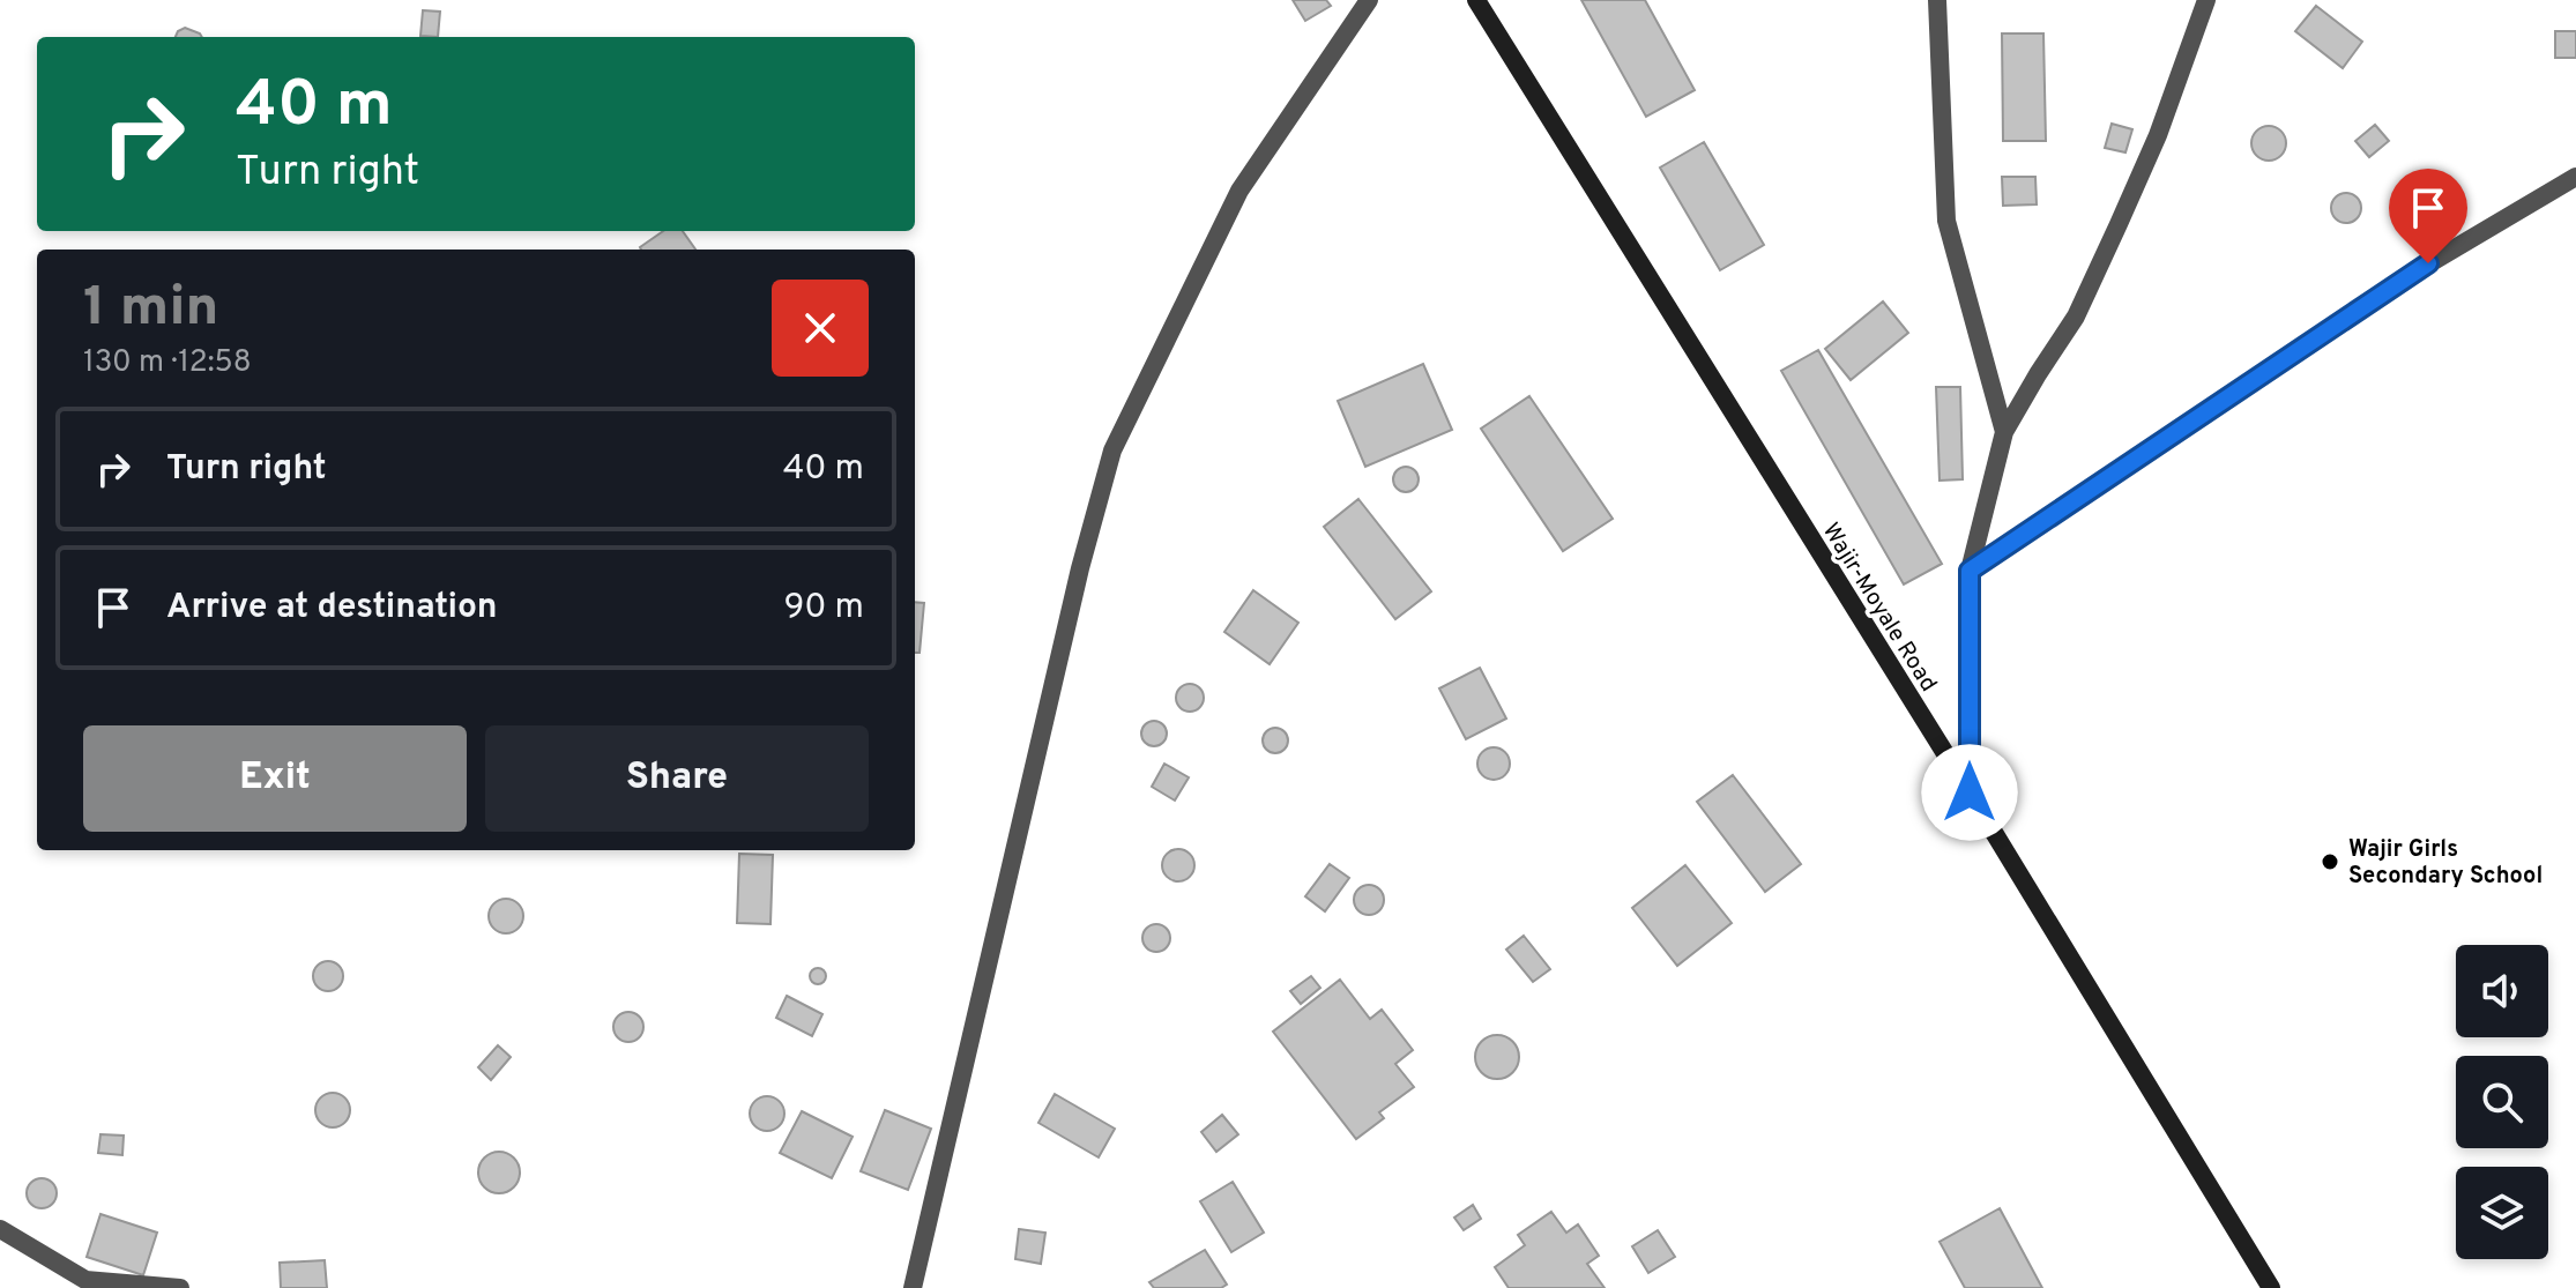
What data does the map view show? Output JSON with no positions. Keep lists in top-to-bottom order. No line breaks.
{"streets":{"main road":["Wajir-Moyale Road"]},"places":["Wajir Girls Secondary School"],"page":{"turn":["40 m","Turn right"],"heading":["1 min","130 m · 12:58"],"list":[{"name":"Turn right","value":"40 m"},{"name":"Arrive at destination","value":"90 m"}],"buttons":["Exit","Share"]}}
